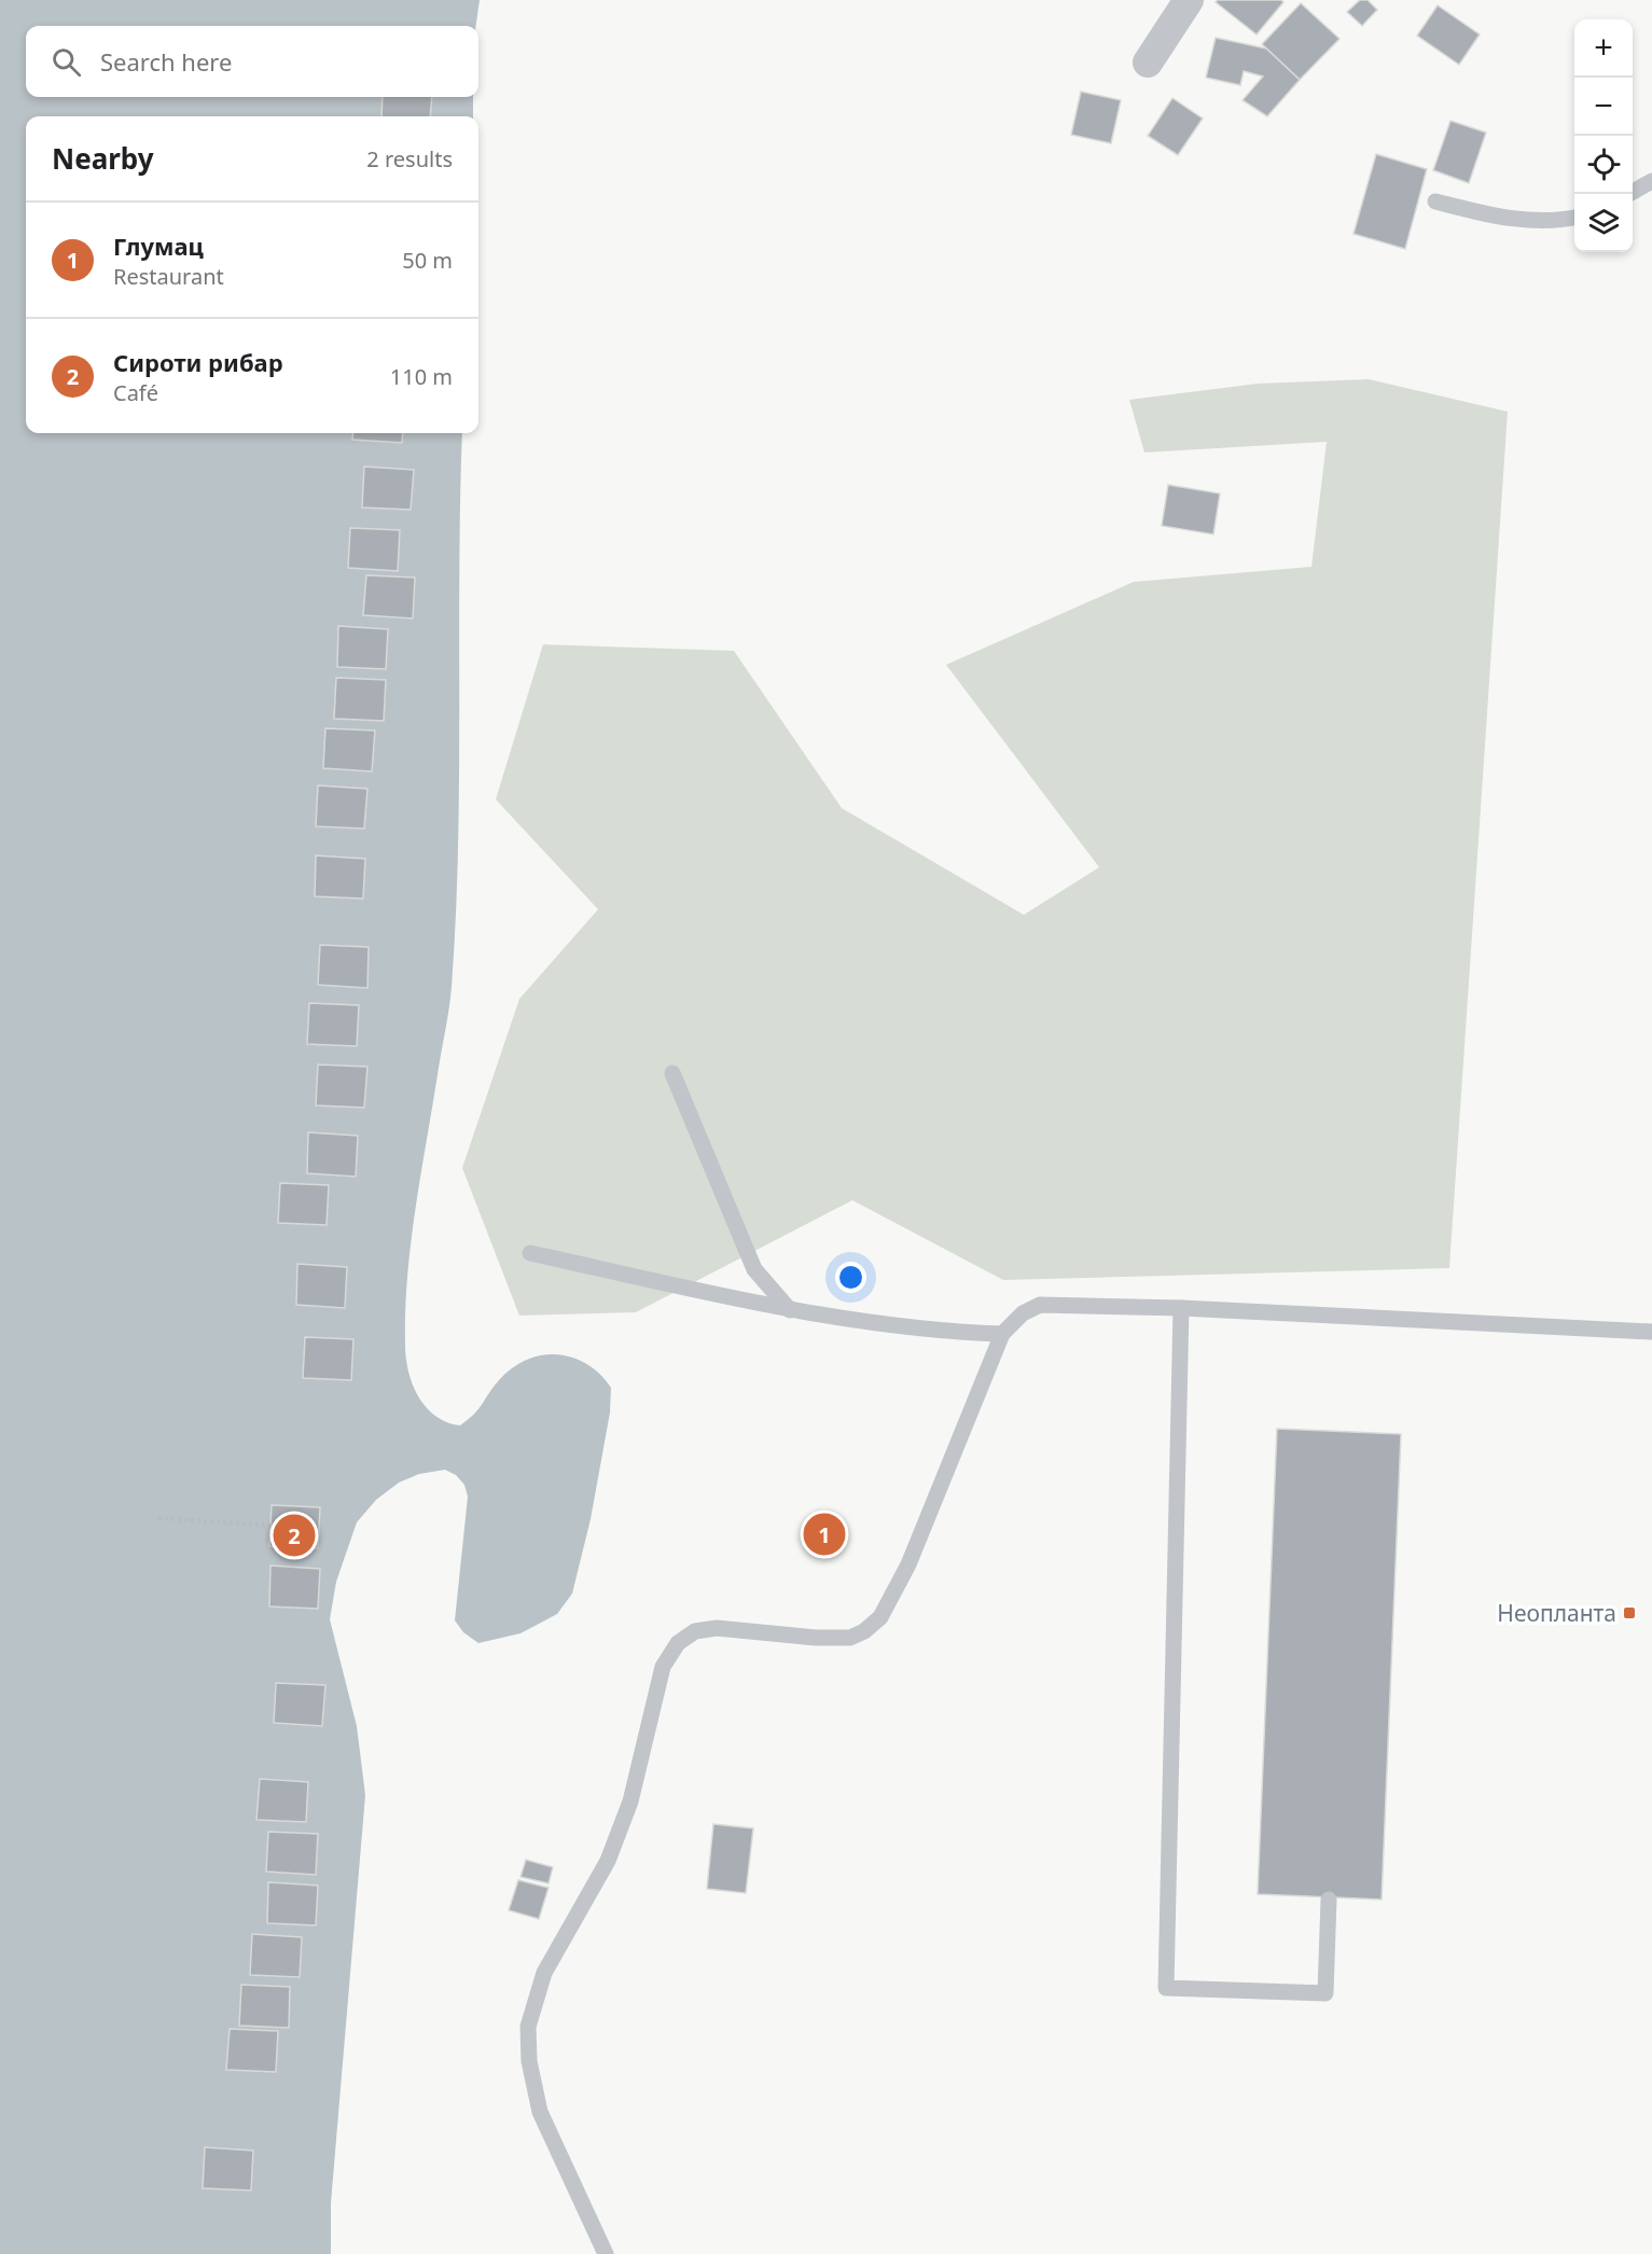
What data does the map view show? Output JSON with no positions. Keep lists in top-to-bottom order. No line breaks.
{"places":{"transit":["Неопланта"]},"page":{"map_buttons":["+","−"],"search":"Search here","heading":["Nearby","2 results"],"list":[{"mark":"1","name":"Глумац","note":"Restaurant","value":"50 m"},{"mark":"2","name":"Сироти рибар","note":"Café","value":"110 m"}],"pins":["1","2"]}}
